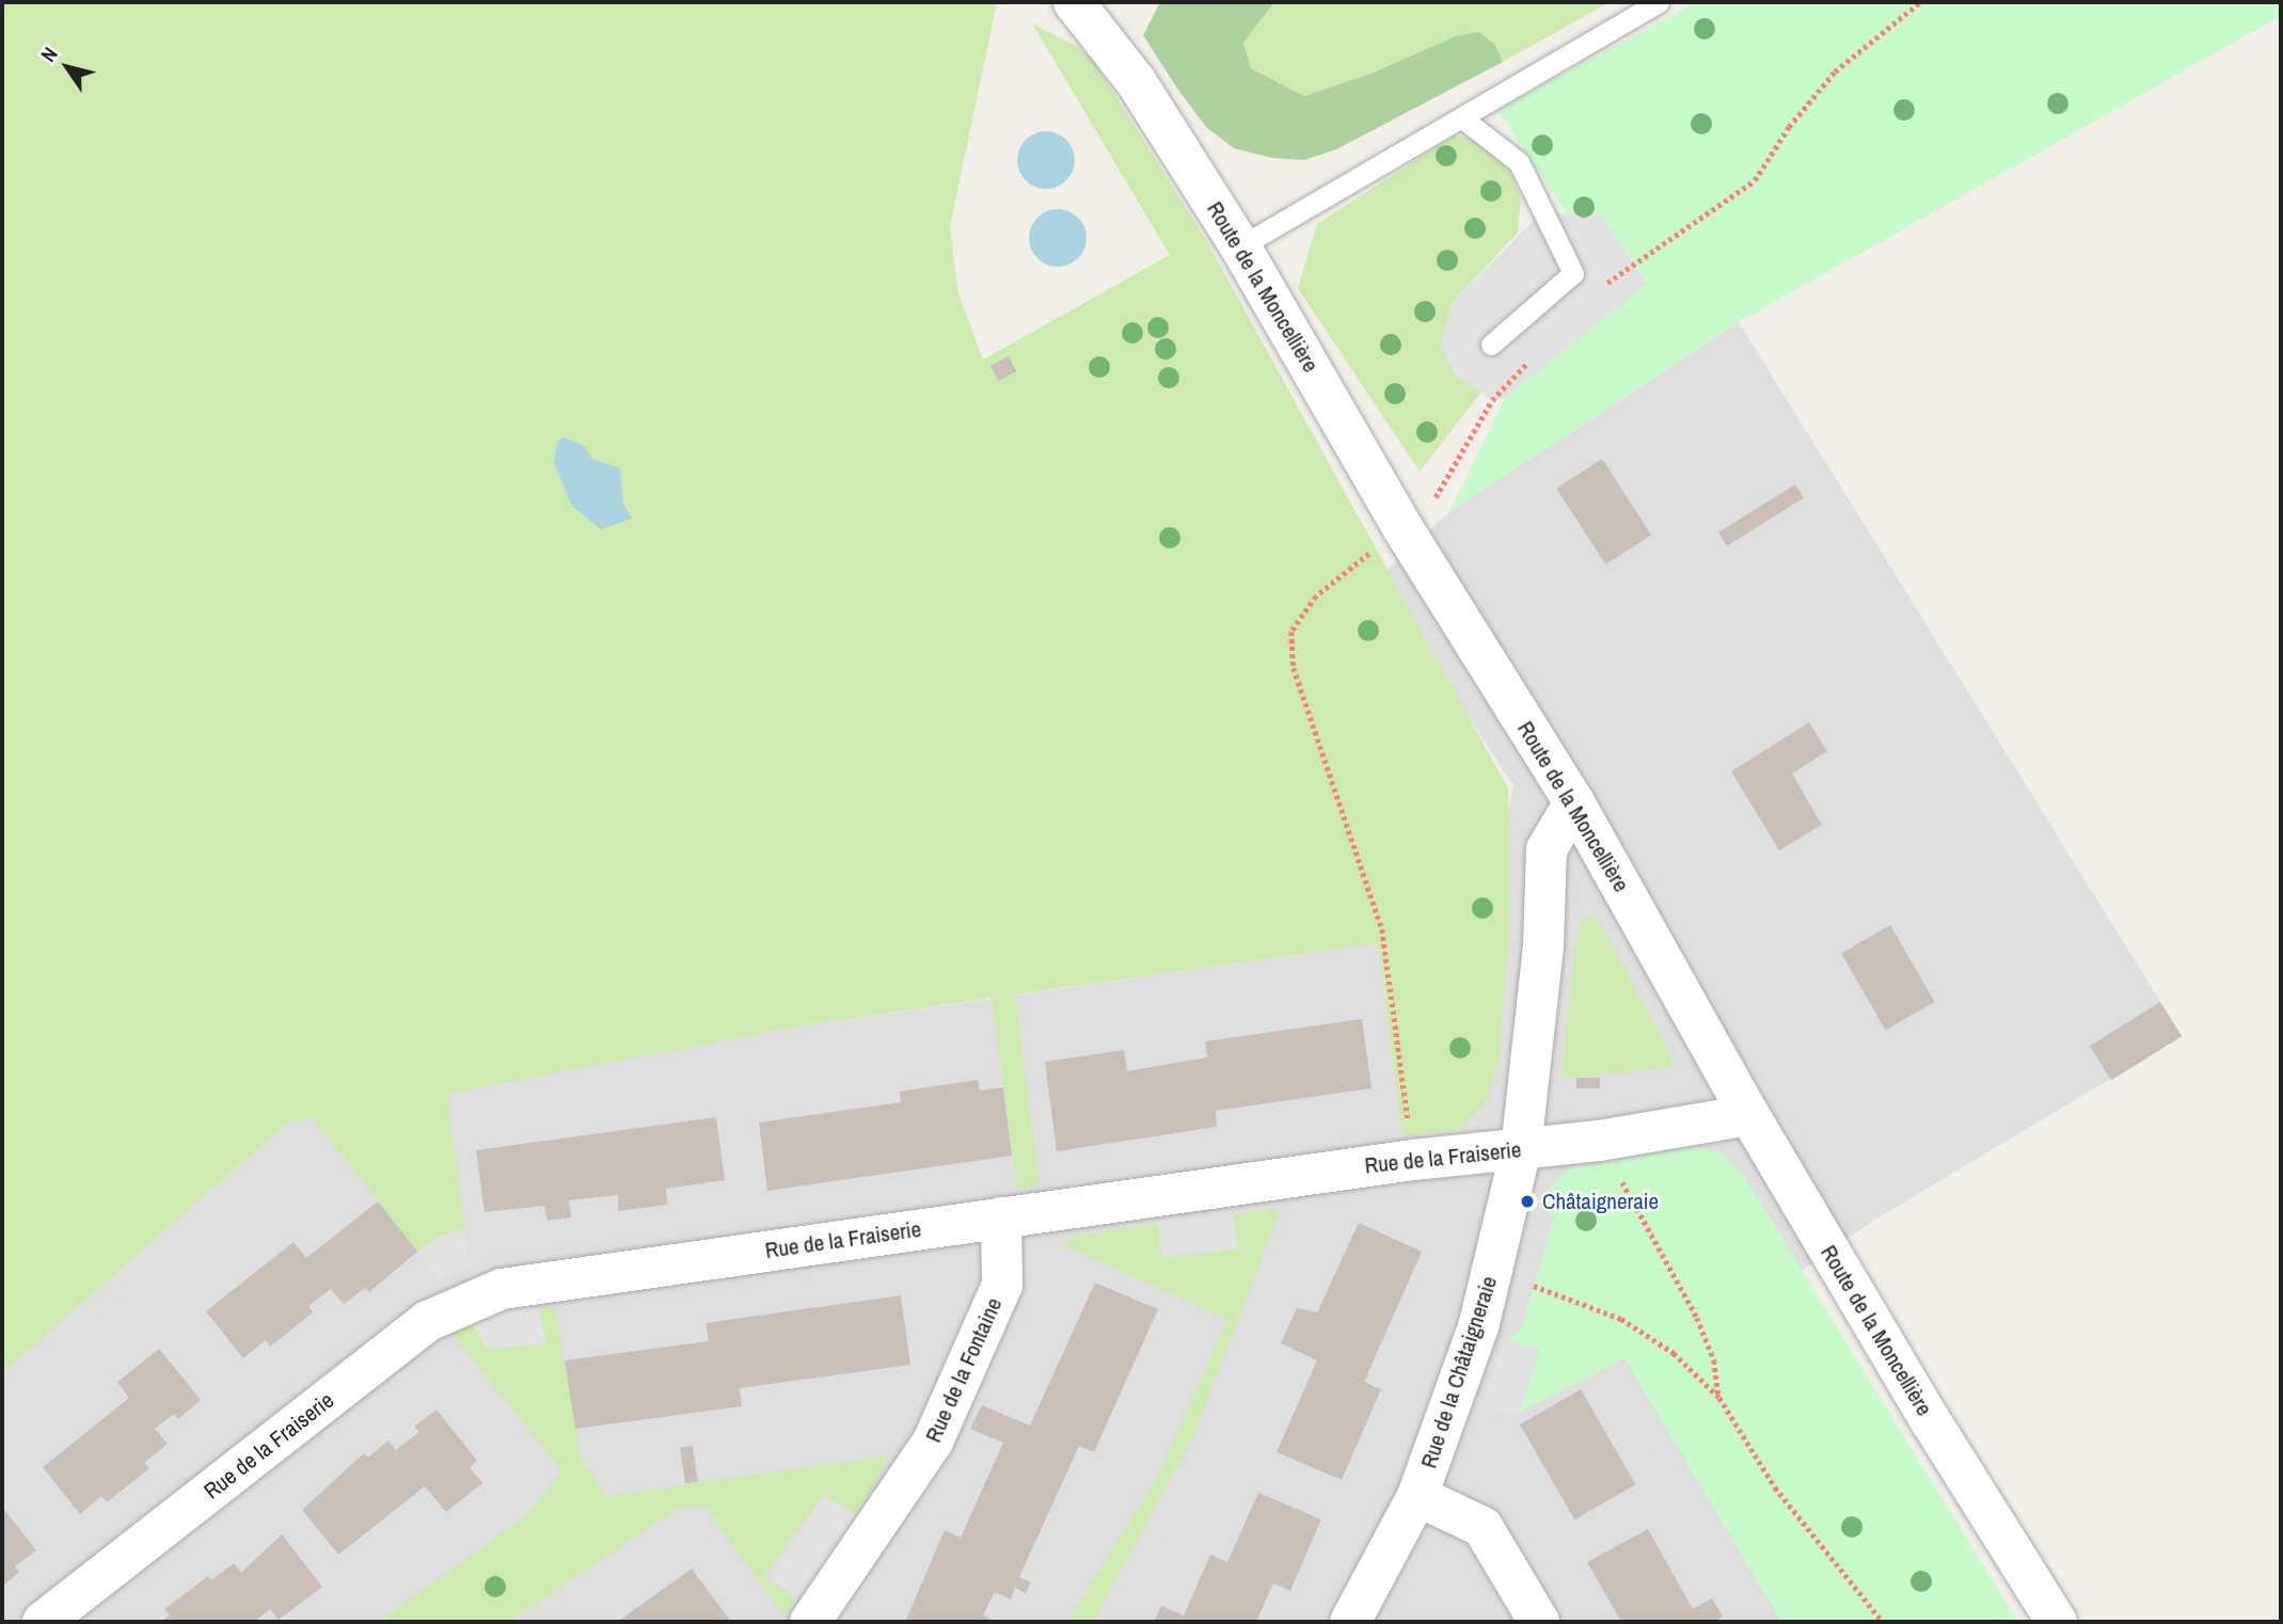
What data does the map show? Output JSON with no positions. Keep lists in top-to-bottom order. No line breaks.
{"streets":{"street":["Route de la Moncellière","Rue de la Fraiserie","Rue de la Fontaine","Rue de la Châtaigneraie"]},"crossings":[["Route de la Moncellière","Rue de la Fraiserie"],["Route de la Moncellière","Rue de la Châtaigneraie"],["Rue de la Fraiserie","Rue de la Fontaine"],["Rue de la Fraiserie","Rue de la Châtaigneraie"]],"places":["Châtaigneraie"],"north":"top left"}
